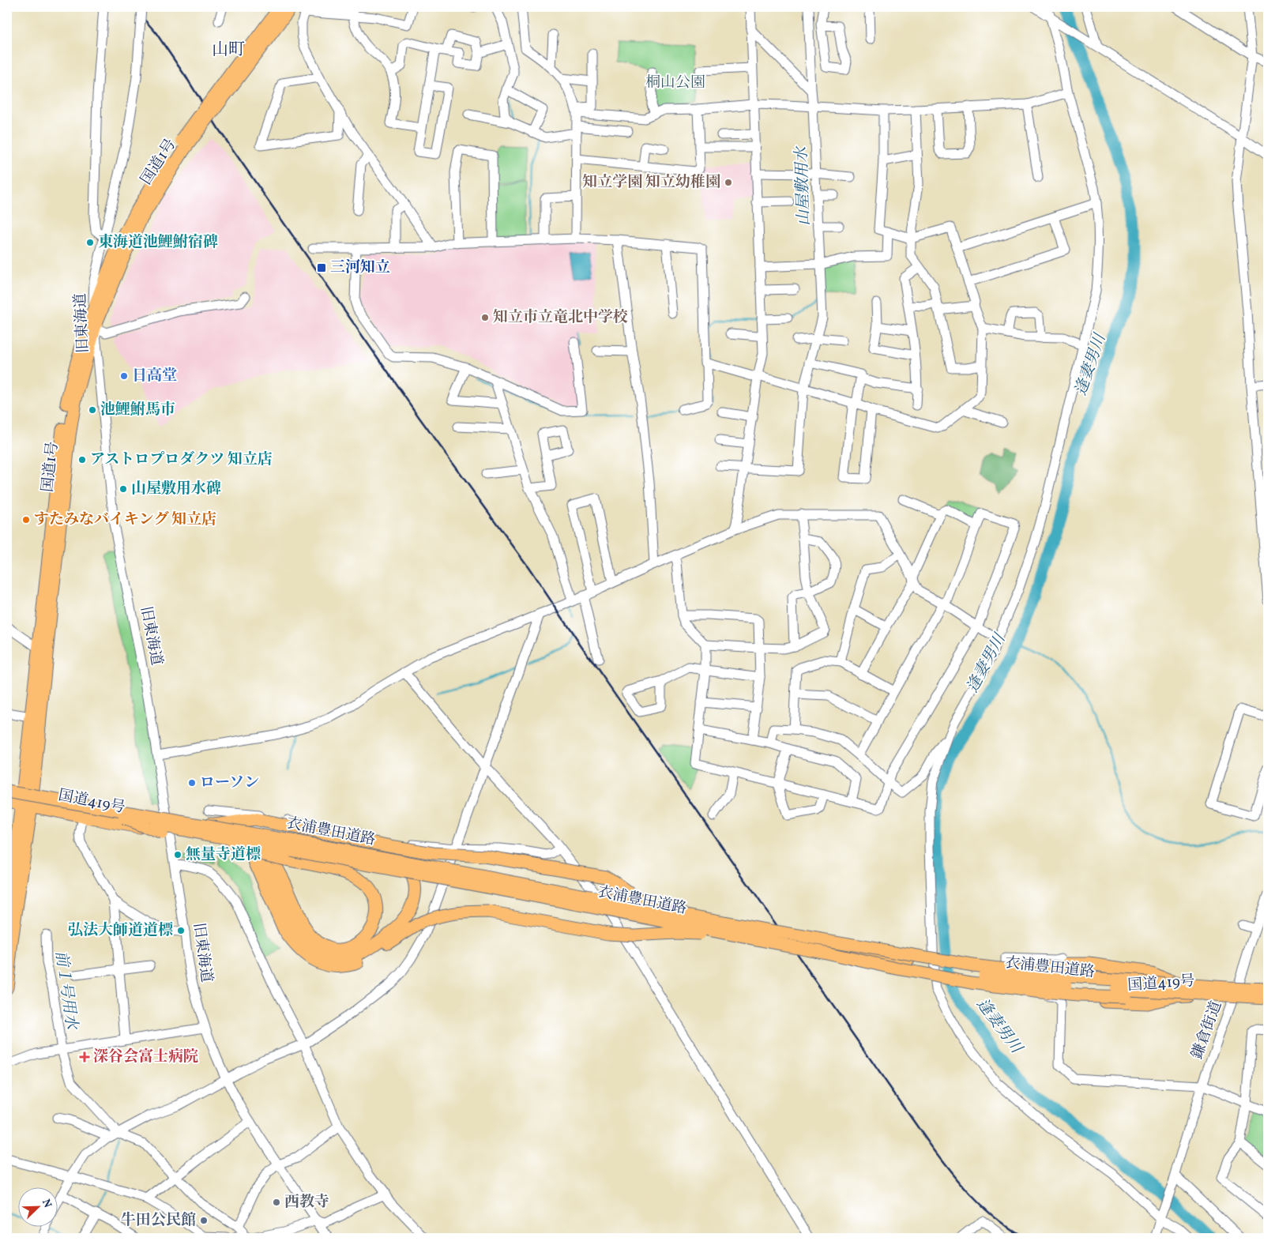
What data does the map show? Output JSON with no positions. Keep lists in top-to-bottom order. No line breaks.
{"streets":{"highway":["国道1号","国道419号","衣浦豊田道路"],"street":["旧東海道","鎌倉街道"]},"crossings":[["国道1号","旧東海道"],["国道1号","国道419号"],["旧東海道","国道419号"],["旧東海道","衣浦豊田道路"],["国道419号","衣浦豊田道路"],["国道419号","鎌倉街道"]],"districts":["山町"],"water":["山屋敷用水","逢妻男川","前１号用水"],"parks":["桐山公園"],"places":{"other":["知立学園 知立幼稚園","東海道池鯉鮒宿碑","知立市立竜北中学校","日高堂","池鯉鮒馬市","アストロプロダクツ 知立店","山屋敷用水碑","すたみなバイキング 知立店","ローソン","無量寺道標","弘法大師道道標","西教寺","牛田公民館"],"transit":["三河知立"],"health":["深谷会富士病院"]},"north":"top right"}
